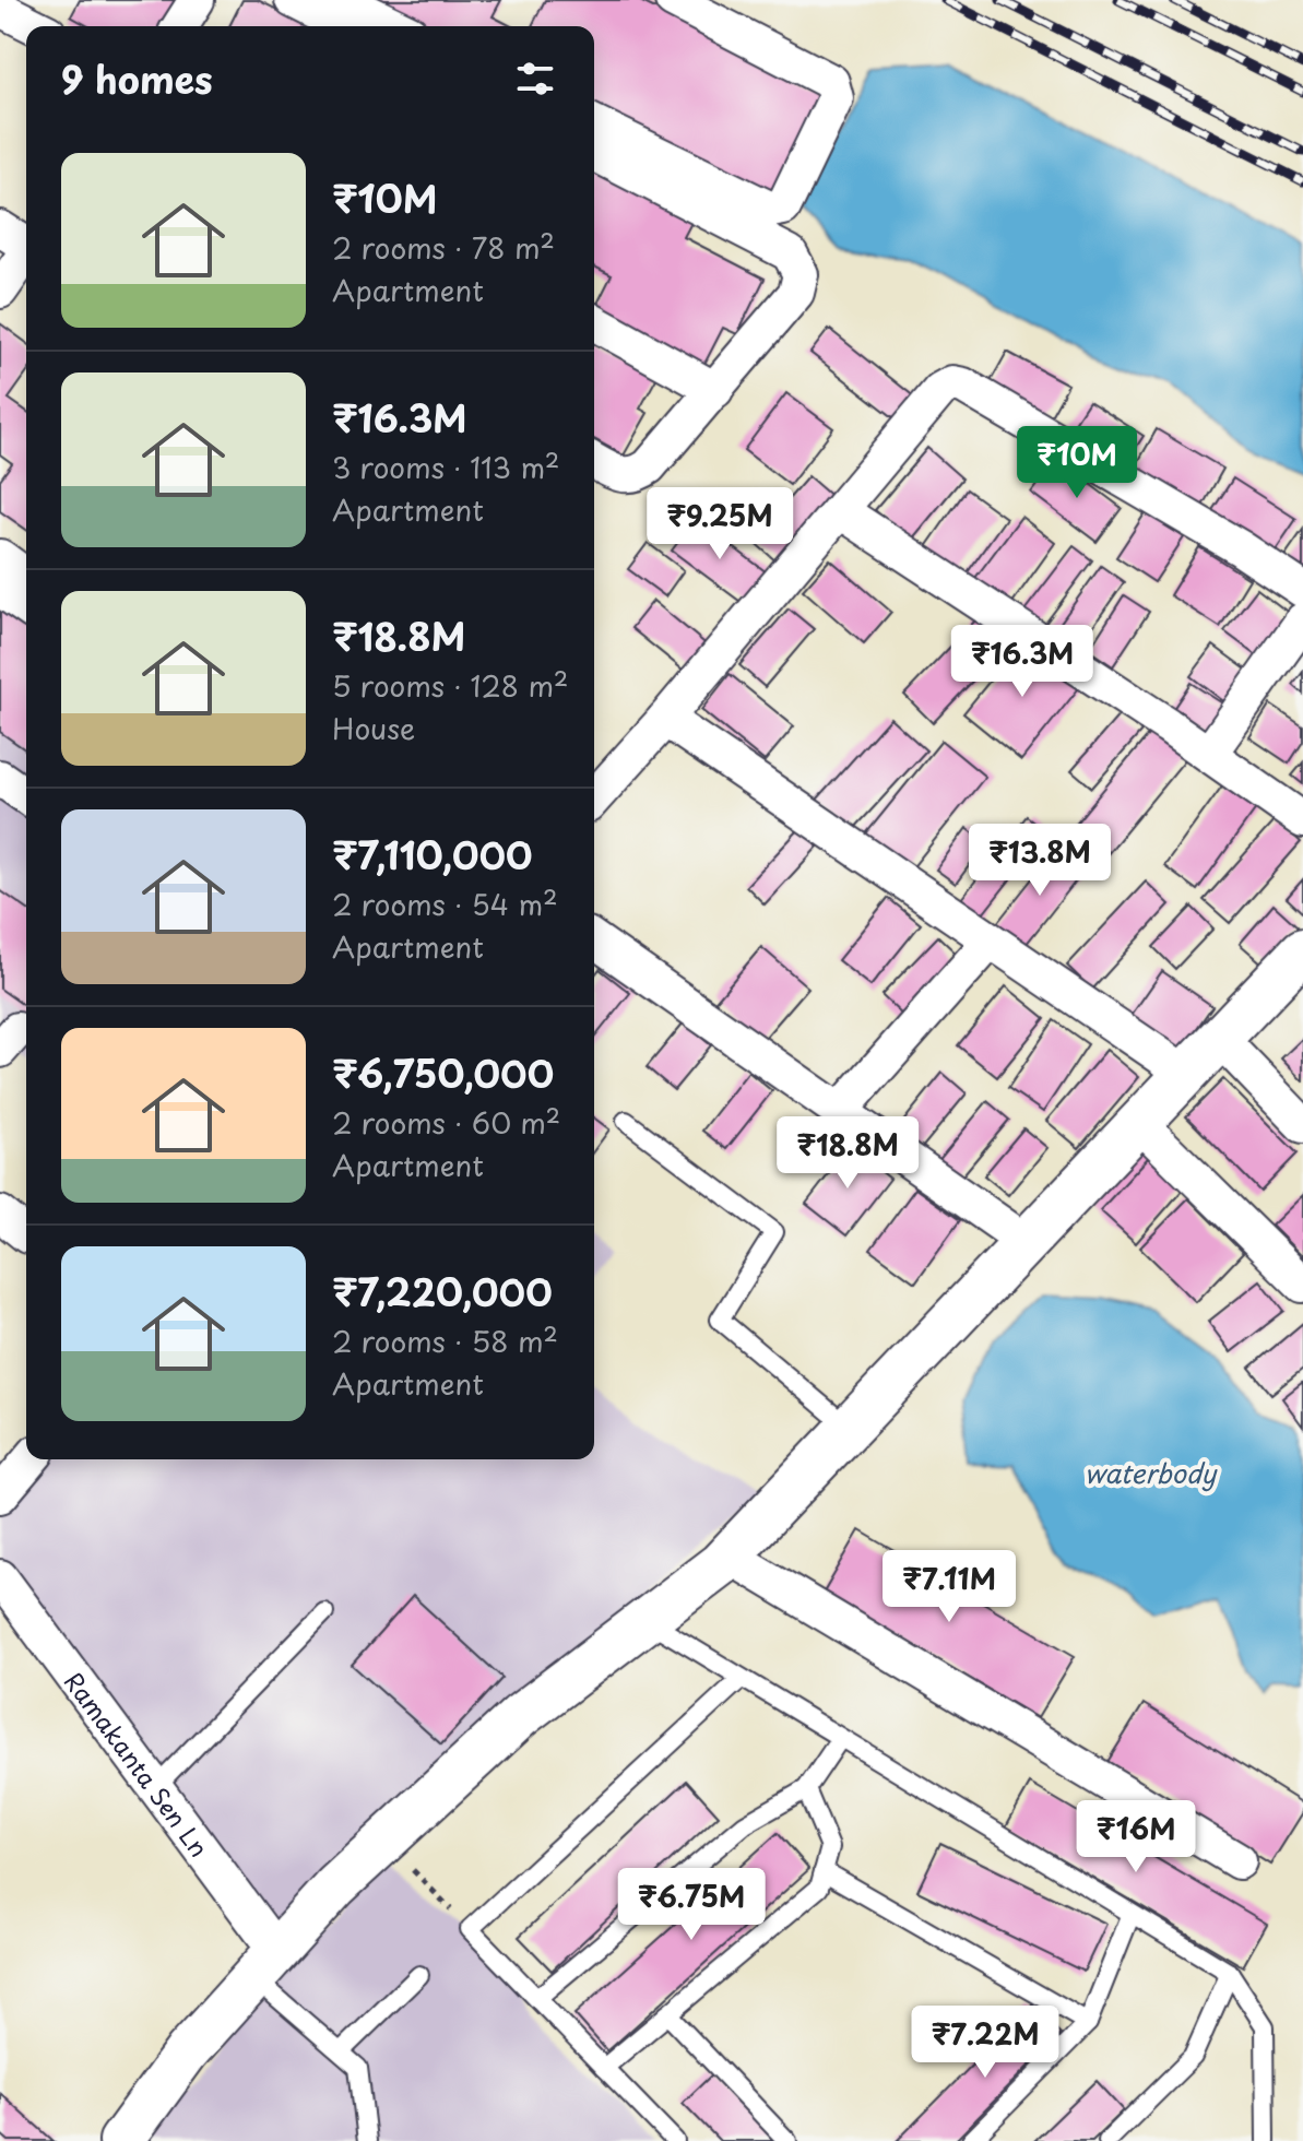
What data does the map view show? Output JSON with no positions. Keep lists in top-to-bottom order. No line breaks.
{"streets":{"street":["Ramakanta Sen Ln"]},"water":["waterbody"],"page":{"heading":"9 homes","list":[{"name":"₹10M","note":"2 rooms · 78 m² · Apartment"},{"name":"₹16.3M","note":"3 rooms · 113 m² · Apartment"},{"name":"₹18.8M","note":"5 rooms · 128 m² · House"},{"name":"₹7,110,000","note":"2 rooms · 54 m² · Apartment"},{"name":"₹6,750,000","note":"2 rooms · 60 m² · Apartment"},{"name":"₹7,220,000","note":"2 rooms · 58 m² · Apartment"}],"price":["₹10M","₹9.25M","₹16.3M","₹13.8M","₹18.8M","₹7.11M","₹16M","₹6.75M","₹7.22M"]}}
